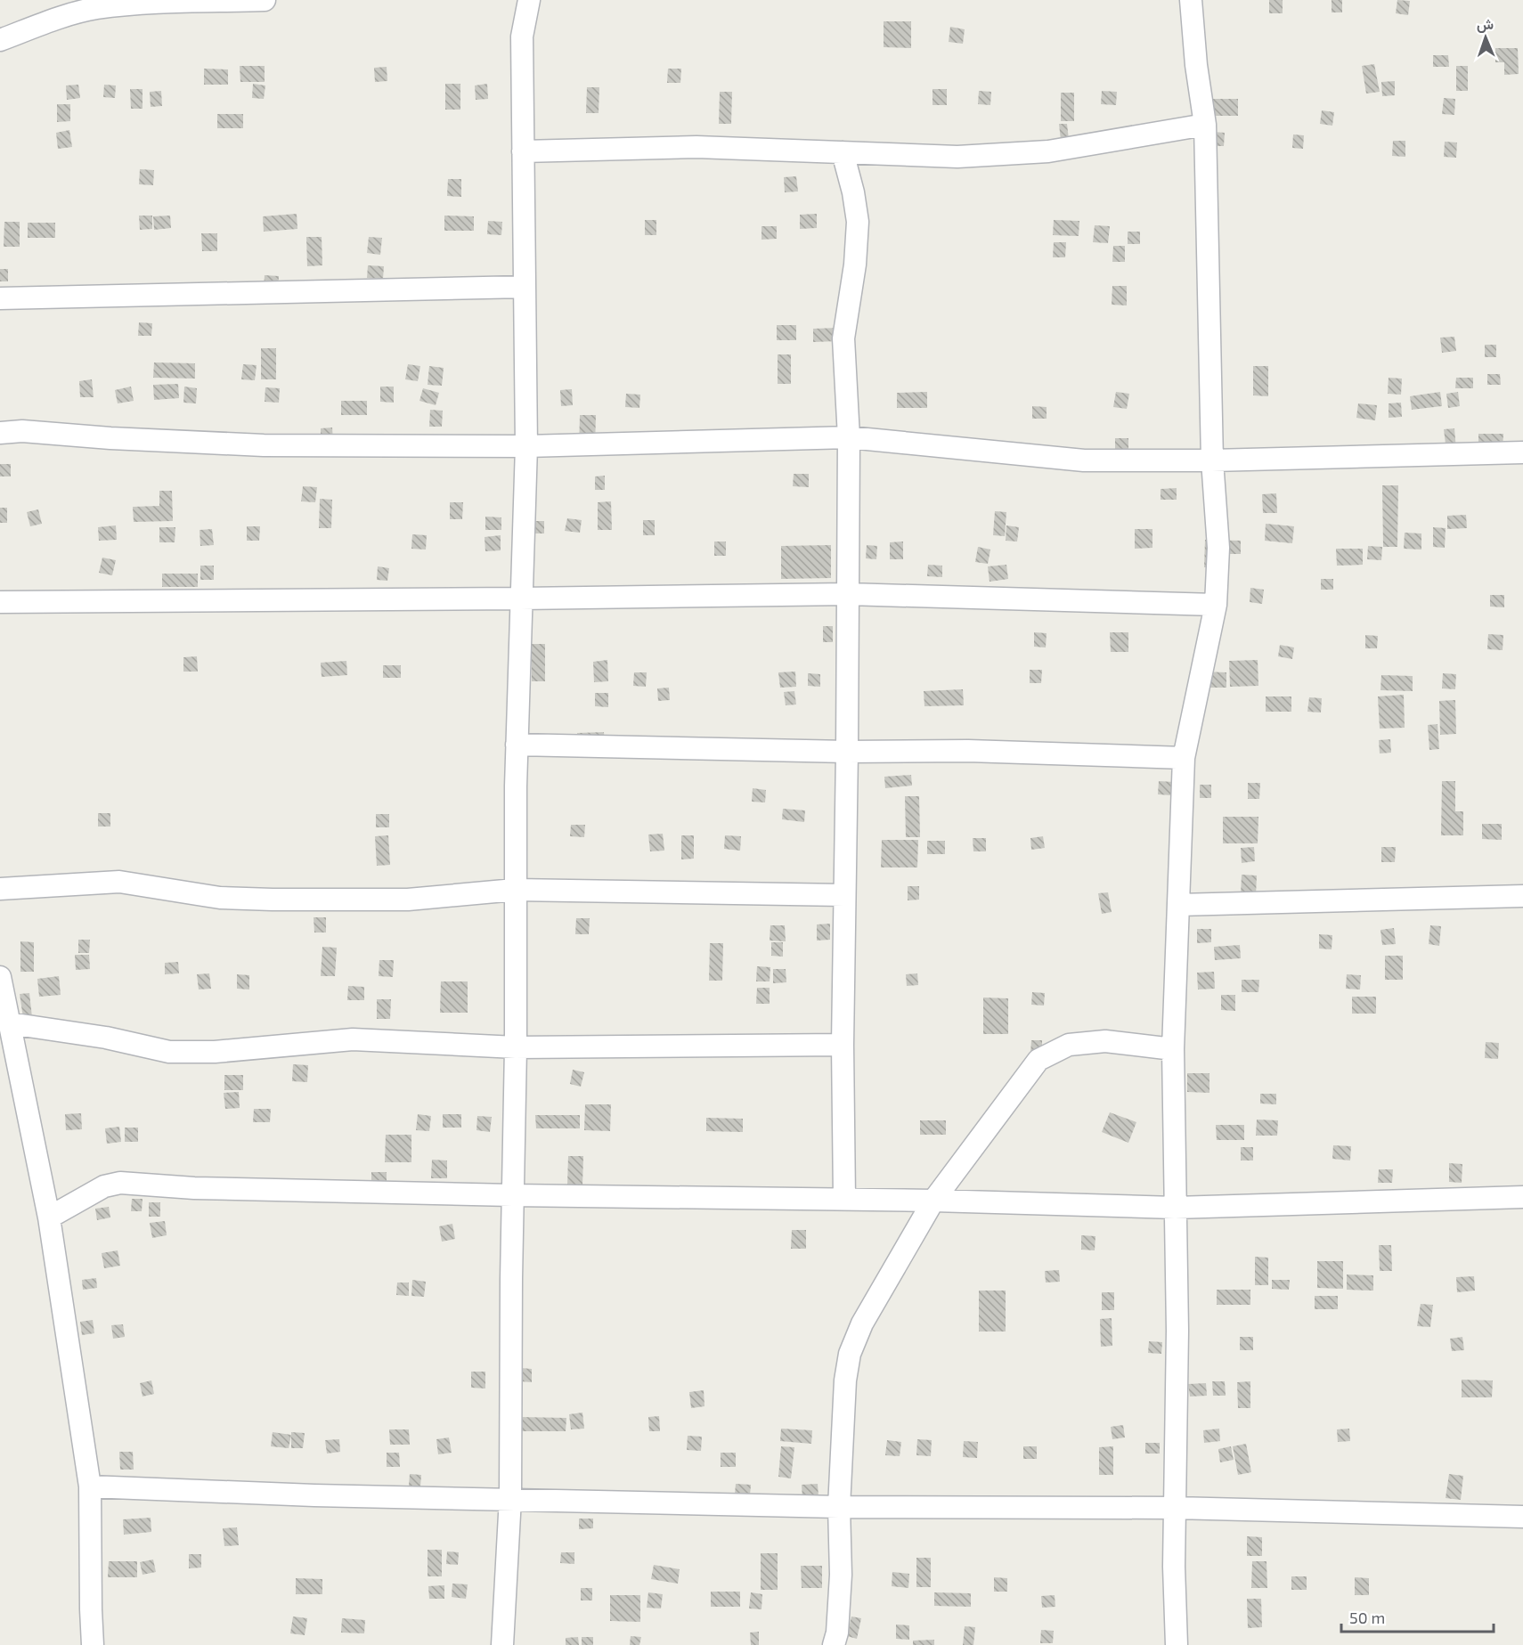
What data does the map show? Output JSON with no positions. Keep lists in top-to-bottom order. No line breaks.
{"scale_bar":"50 m","north":"top"}
